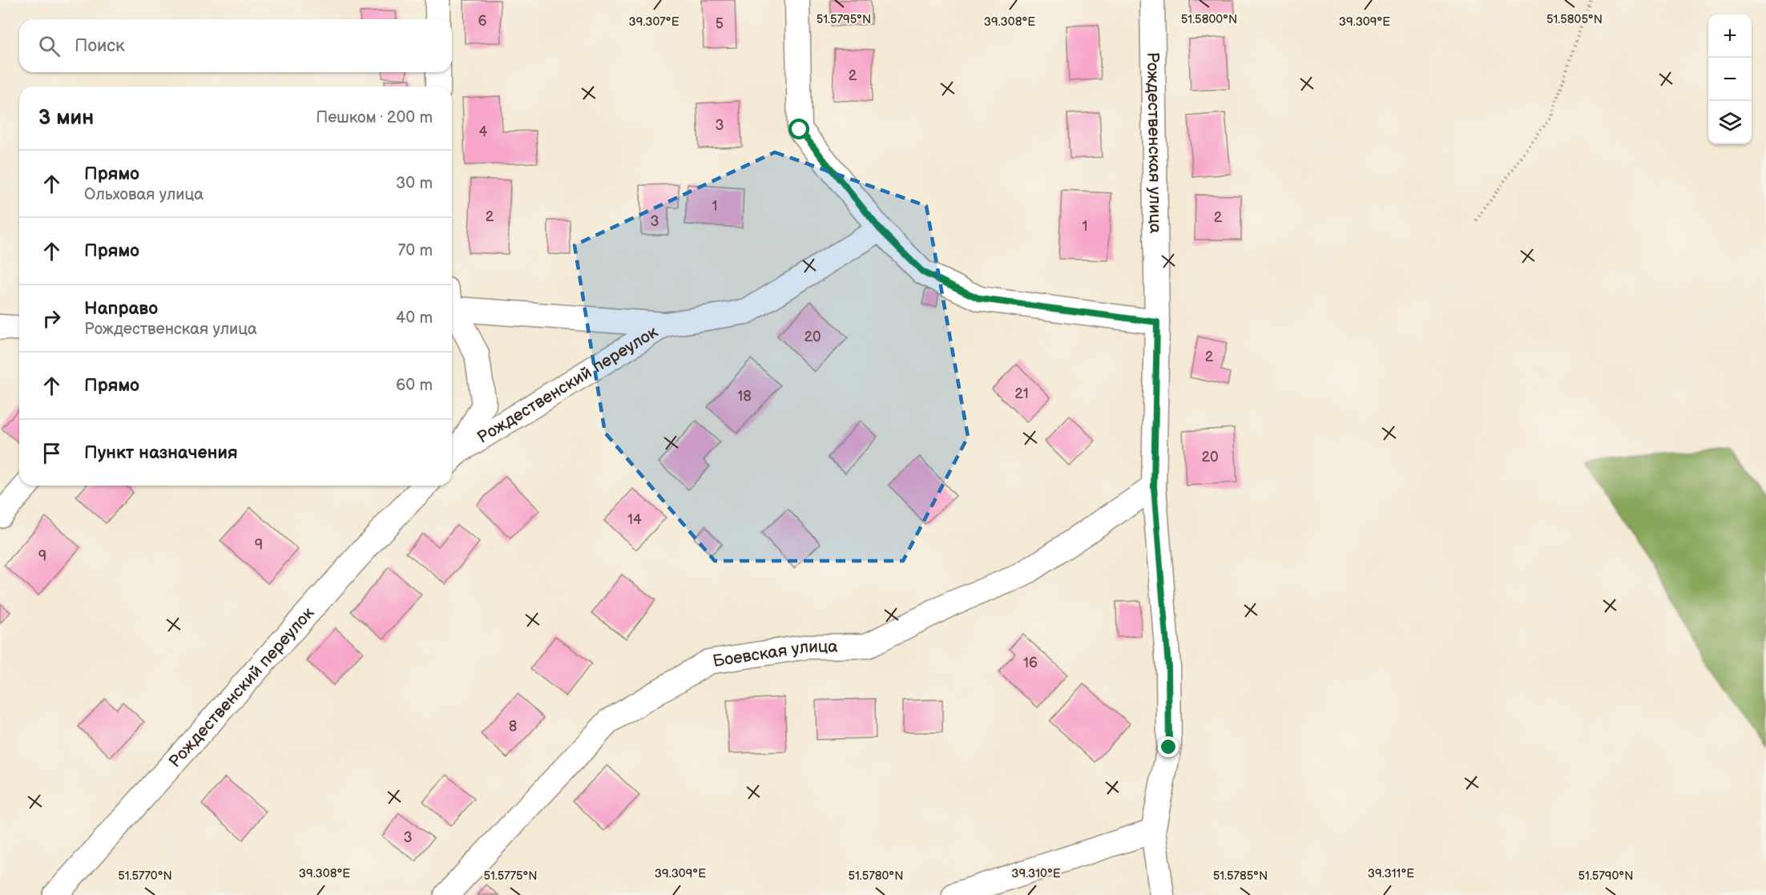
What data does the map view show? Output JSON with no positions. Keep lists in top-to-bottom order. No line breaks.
{"streets":{"street":["Рождественская улица","Рождественский переулок","Боевская улица"]},"crossings":[["Рождественская улица","Боевская улица"]],"house_numbers":["6","5","2","3","4","1","2","2","3","1","20","2","21","18","20","14","9","9","16","8","3"],"page":{"map_buttons":["+","−"],"search":"Поиск","heading":["3 мин","Пешком · 200 m"],"list":[["Прямо","Ольховая улица","30 m"],["Прямо","70 m"],["Направо","Рождественская улица","40 m"],["Прямо","60 m"],"Пункт назначения"]},"coordinates":["51.5805°N","51.5795°N","51.5800°N","39.307°E","39.308°E","39.309°E","39.310°E","39.311°E","51.5770°N","51.5775°N","51.5780°N","51.5785°N","51.5790°N"]}
